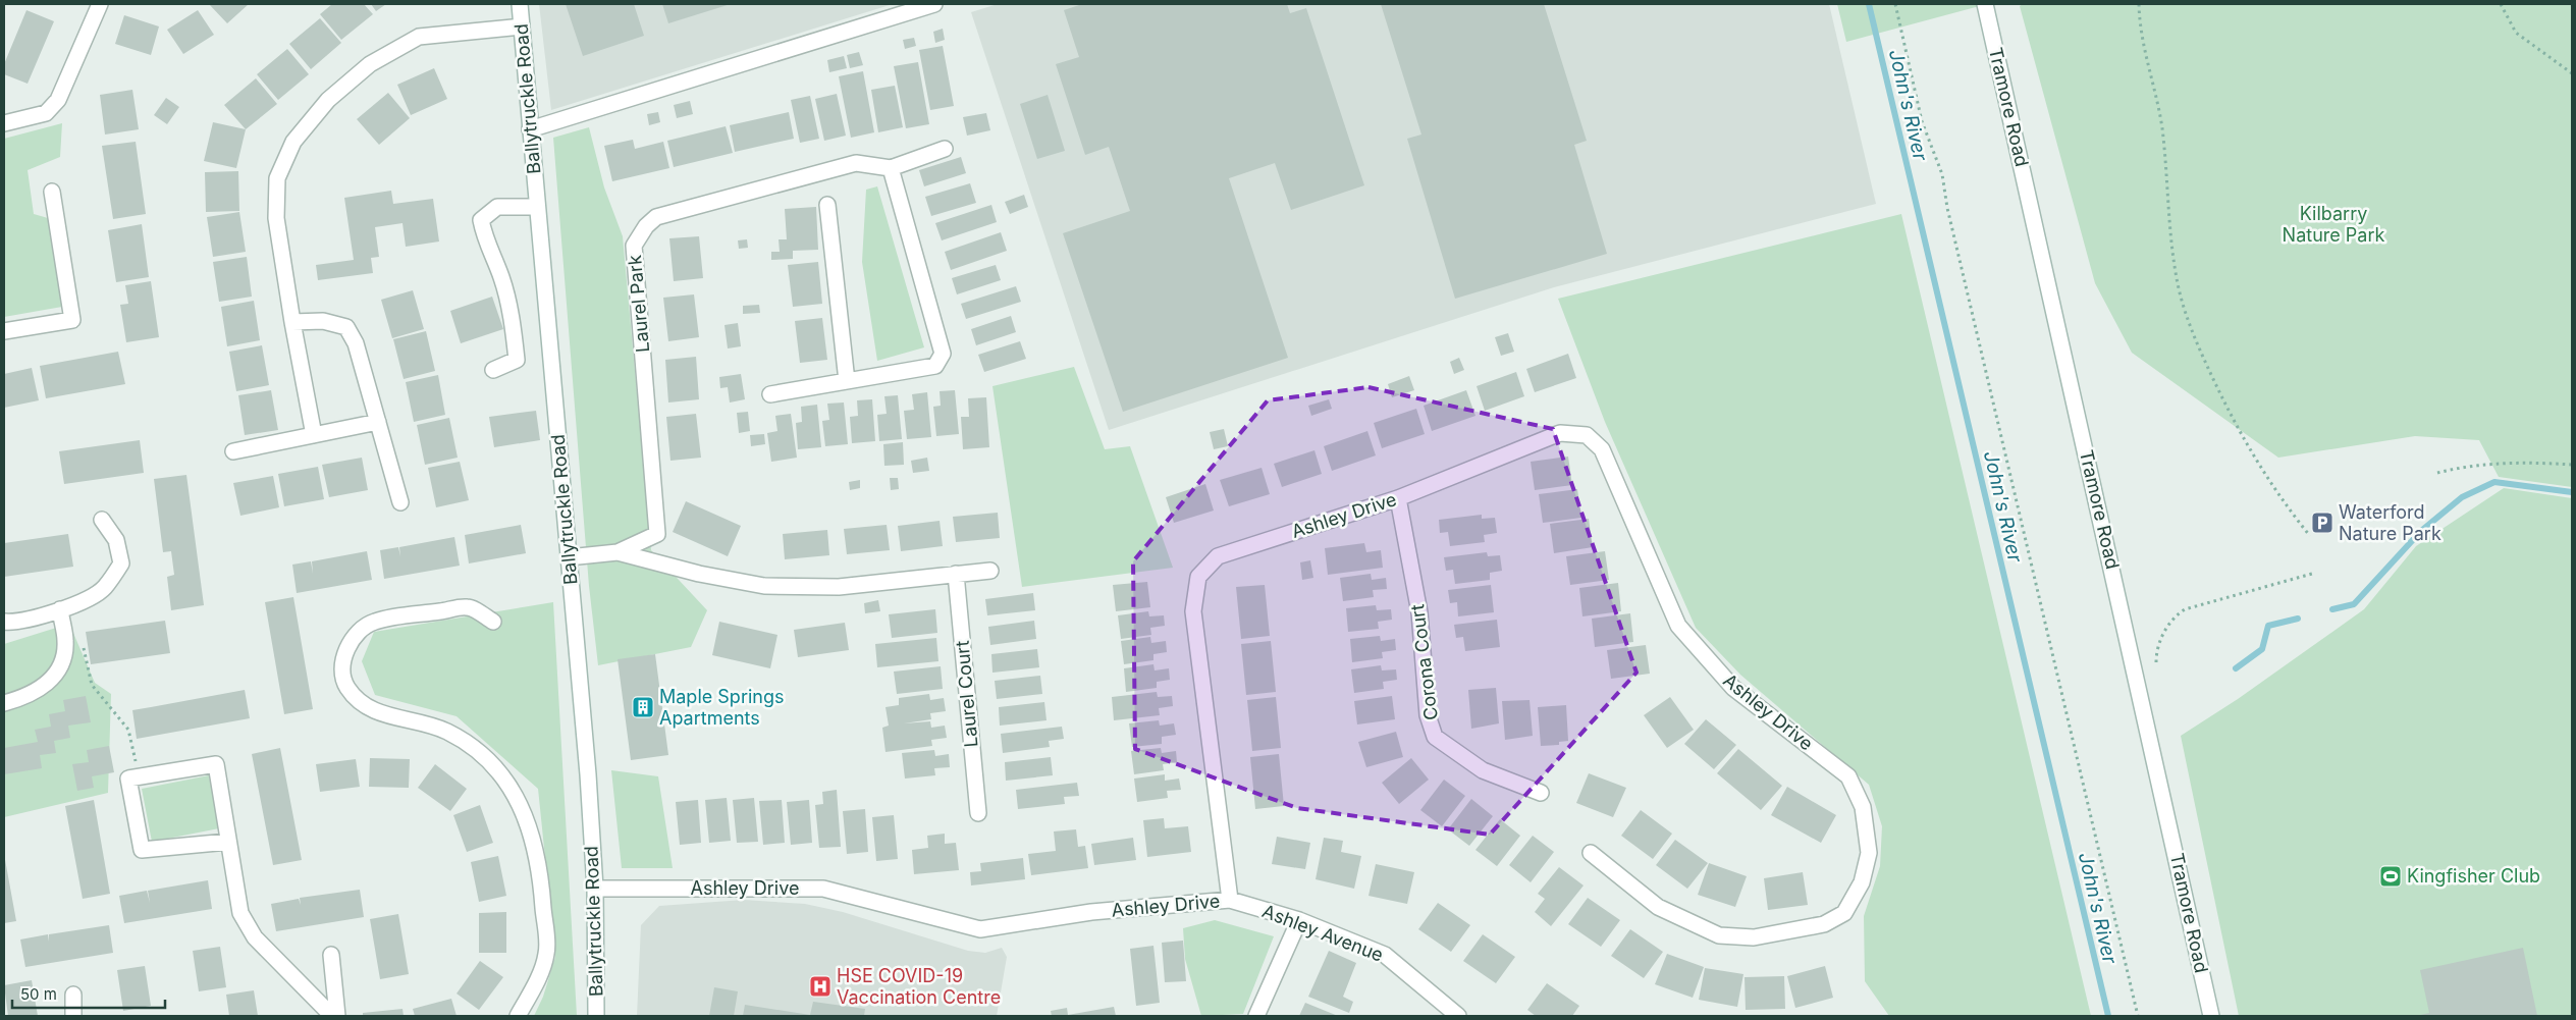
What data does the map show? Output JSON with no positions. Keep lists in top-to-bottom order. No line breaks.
{"streets":{"street":["Ballytruckle Road","Tramore Road","Laurel Park","Ashley Drive","Corona Court","Laurel Court","Ashley Avenue"]},"crossings":[["Ballytruckle Road","Laurel Park"],["Ballytruckle Road","Ashley Drive"],["Laurel Park","Laurel Court"],["Ashley Drive","Corona Court"],["Ashley Drive","Ashley Avenue"]],"water":["John's River"],"parks":["Kilbarry Nature Park"],"places":{"parking":["Waterford Nature Park"],"building":["Maple Springs Apartments"],"sports":["Kingfisher Club"],"hospital":["HSE COVID-19 Vaccination Centre"]},"scale_bar":"50 m"}
